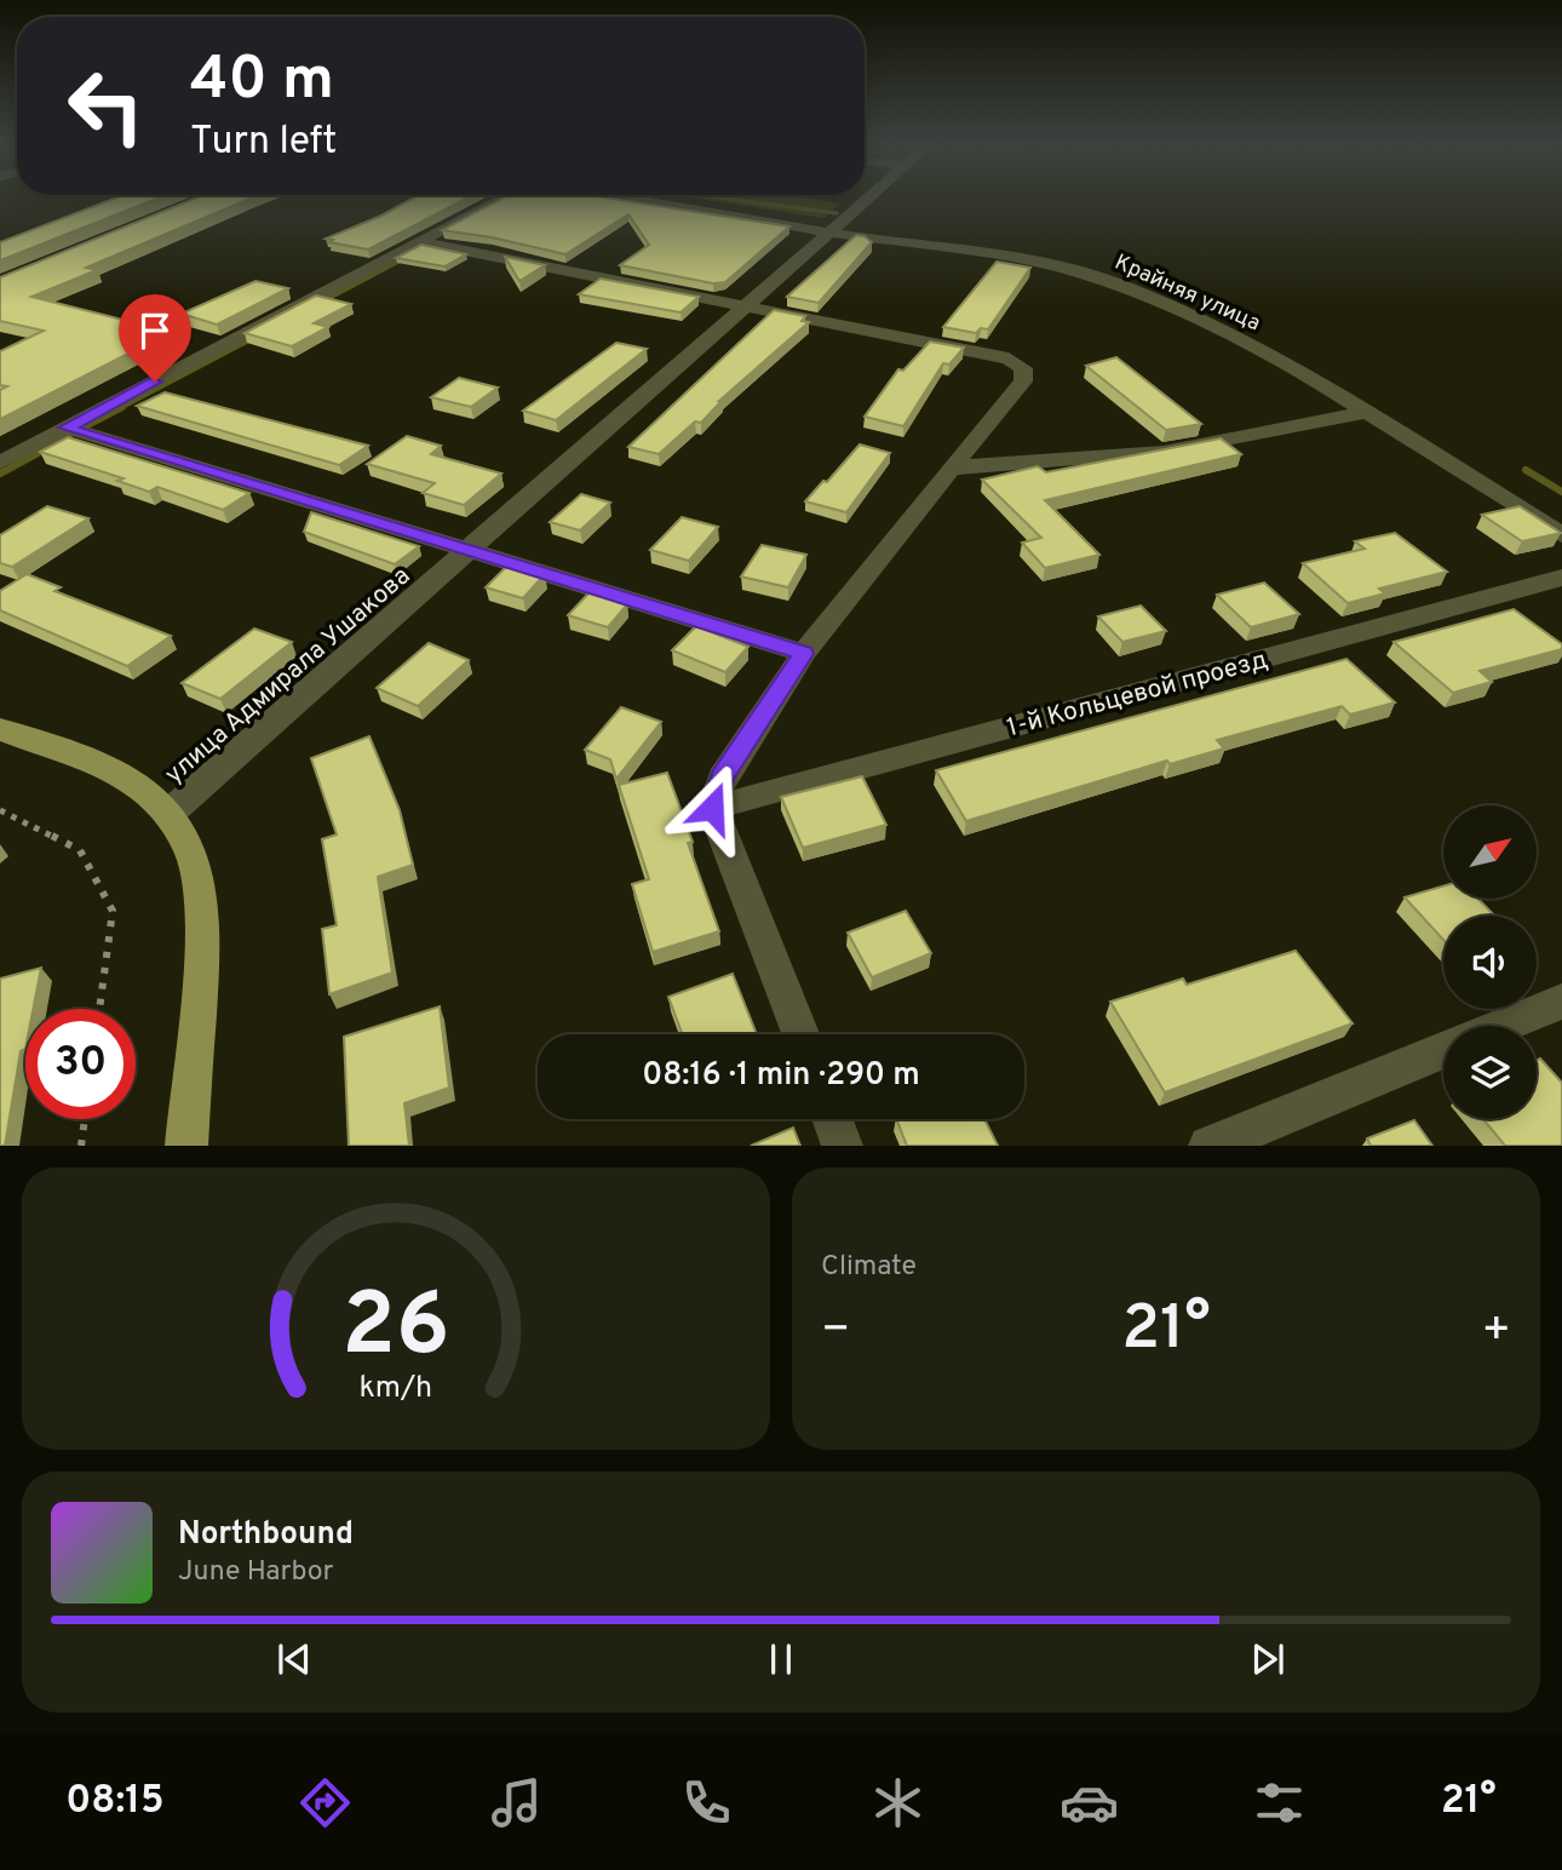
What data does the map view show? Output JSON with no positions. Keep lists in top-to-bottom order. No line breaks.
{"streets":{"street":["Крайняя улица","улица Адмирала Ушакова","1-й Кольцевой проезд"]},"crossings":[["Крайняя улица","улица Адмирала Ушакова"]],"north":"top right","page":{"turn":["40 m","Turn left"],"limit":"30","trip":"08:16 · 1 min · 290 m","tile":"Climate","heat":["−","21°","+"],"song":["Northbound","June Harbor"],"tabs":["08:15","21°"],"gauge":["26","km/h"]}}
